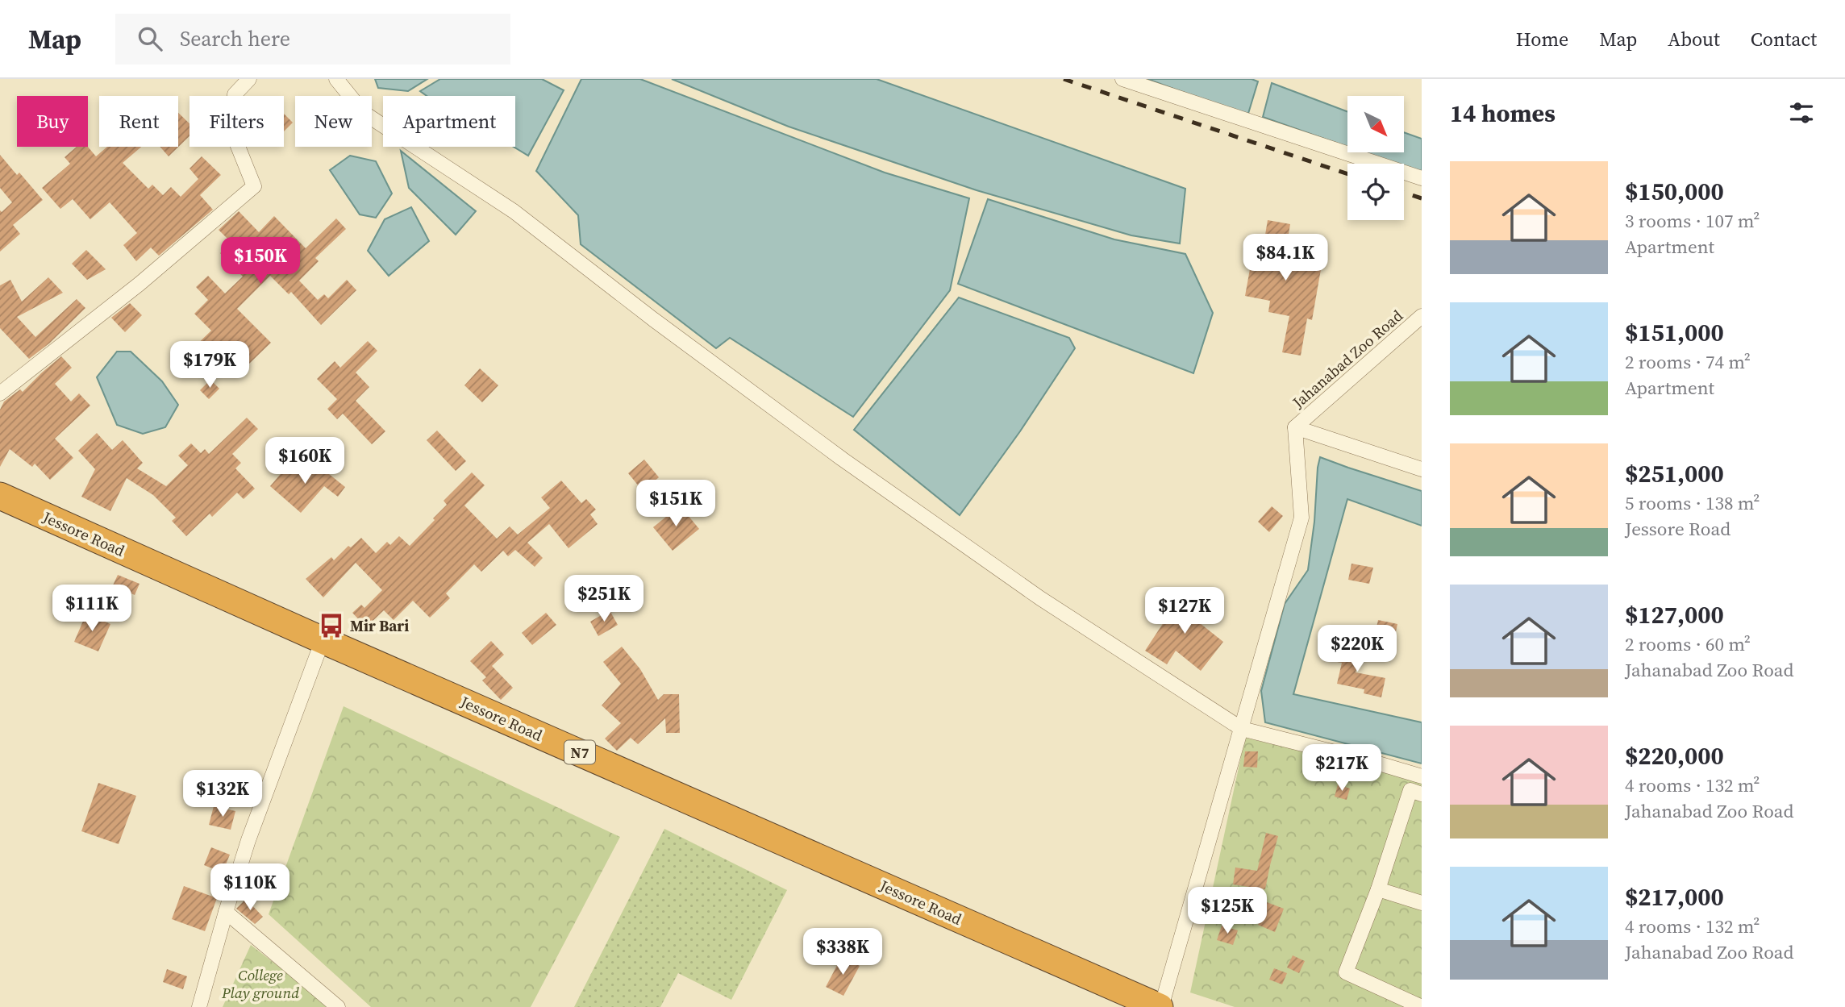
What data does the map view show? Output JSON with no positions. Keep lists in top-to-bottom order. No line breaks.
{"streets":{"highway":["Jessore Road","N7"],"street":["Jahanabad Zoo Road"]},"crossings":[["Jahanabad Zoo Road","Jessore Road"]],"parks":["College Play ground"],"places":{"bus stop":["Mir Bari"]},"north":"bottom right","page":{"header":"Map","search":"Search here","nav":["Home","Map","About","Contact"],"heading":"14 homes","chip":["Buy","Rent","Filters","New","Apartment"],"list":[{"name":"$150,000","note":"3 rooms · 107 m² · Apartment"},{"name":"$151,000","note":"2 rooms · 74 m² · Apartment"},{"name":"$251,000","note":"5 rooms · 138 m² · Jessore Road"},{"name":"$127,000","note":"2 rooms · 60 m² · Jahanabad Zoo Road"},{"name":"$220,000","note":"4 rooms · 132 m² · Jahanabad Zoo Road"},{"name":"$217,000","note":"4 rooms · 132 m² · Jahanabad Zoo Road"}],"price":["$84.1K","$150K","$179K","$160K","$151K","$251K","$111K","$127K","$220K","$217K","$132K","$110K","$125K","$338K"]}}
